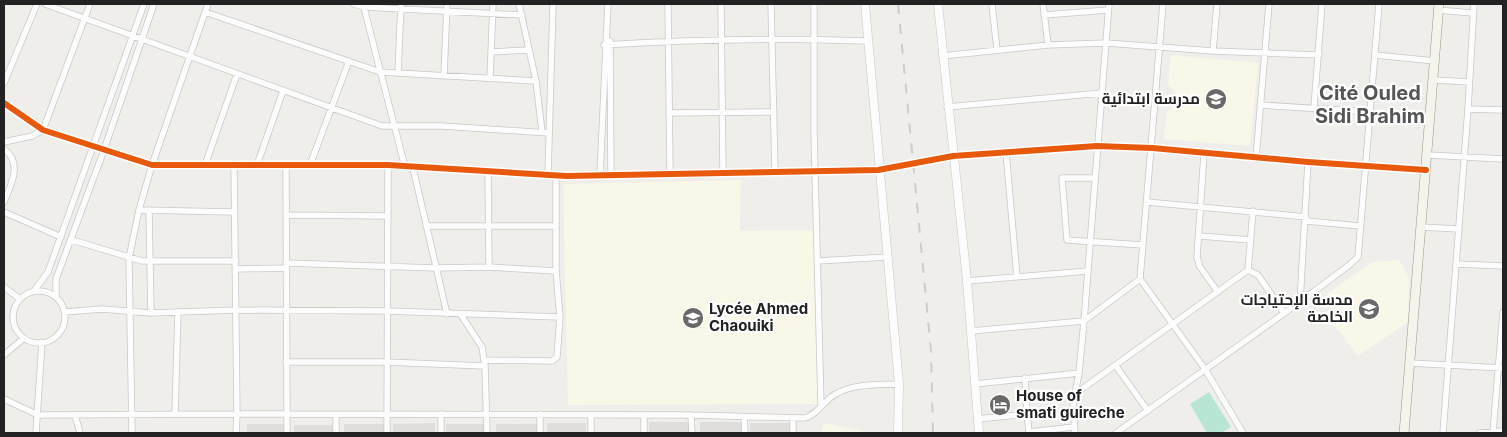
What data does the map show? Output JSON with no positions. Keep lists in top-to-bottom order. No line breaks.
{"districts":["Cité Ouled Sidi Brahim"],"places":{"school or university":["مدرسة ابتدائية","مدسة الإحتياجات الخاصة","Lycée Ahmed Chaouiki"],"hotel":["House of smati guireche"]}}
